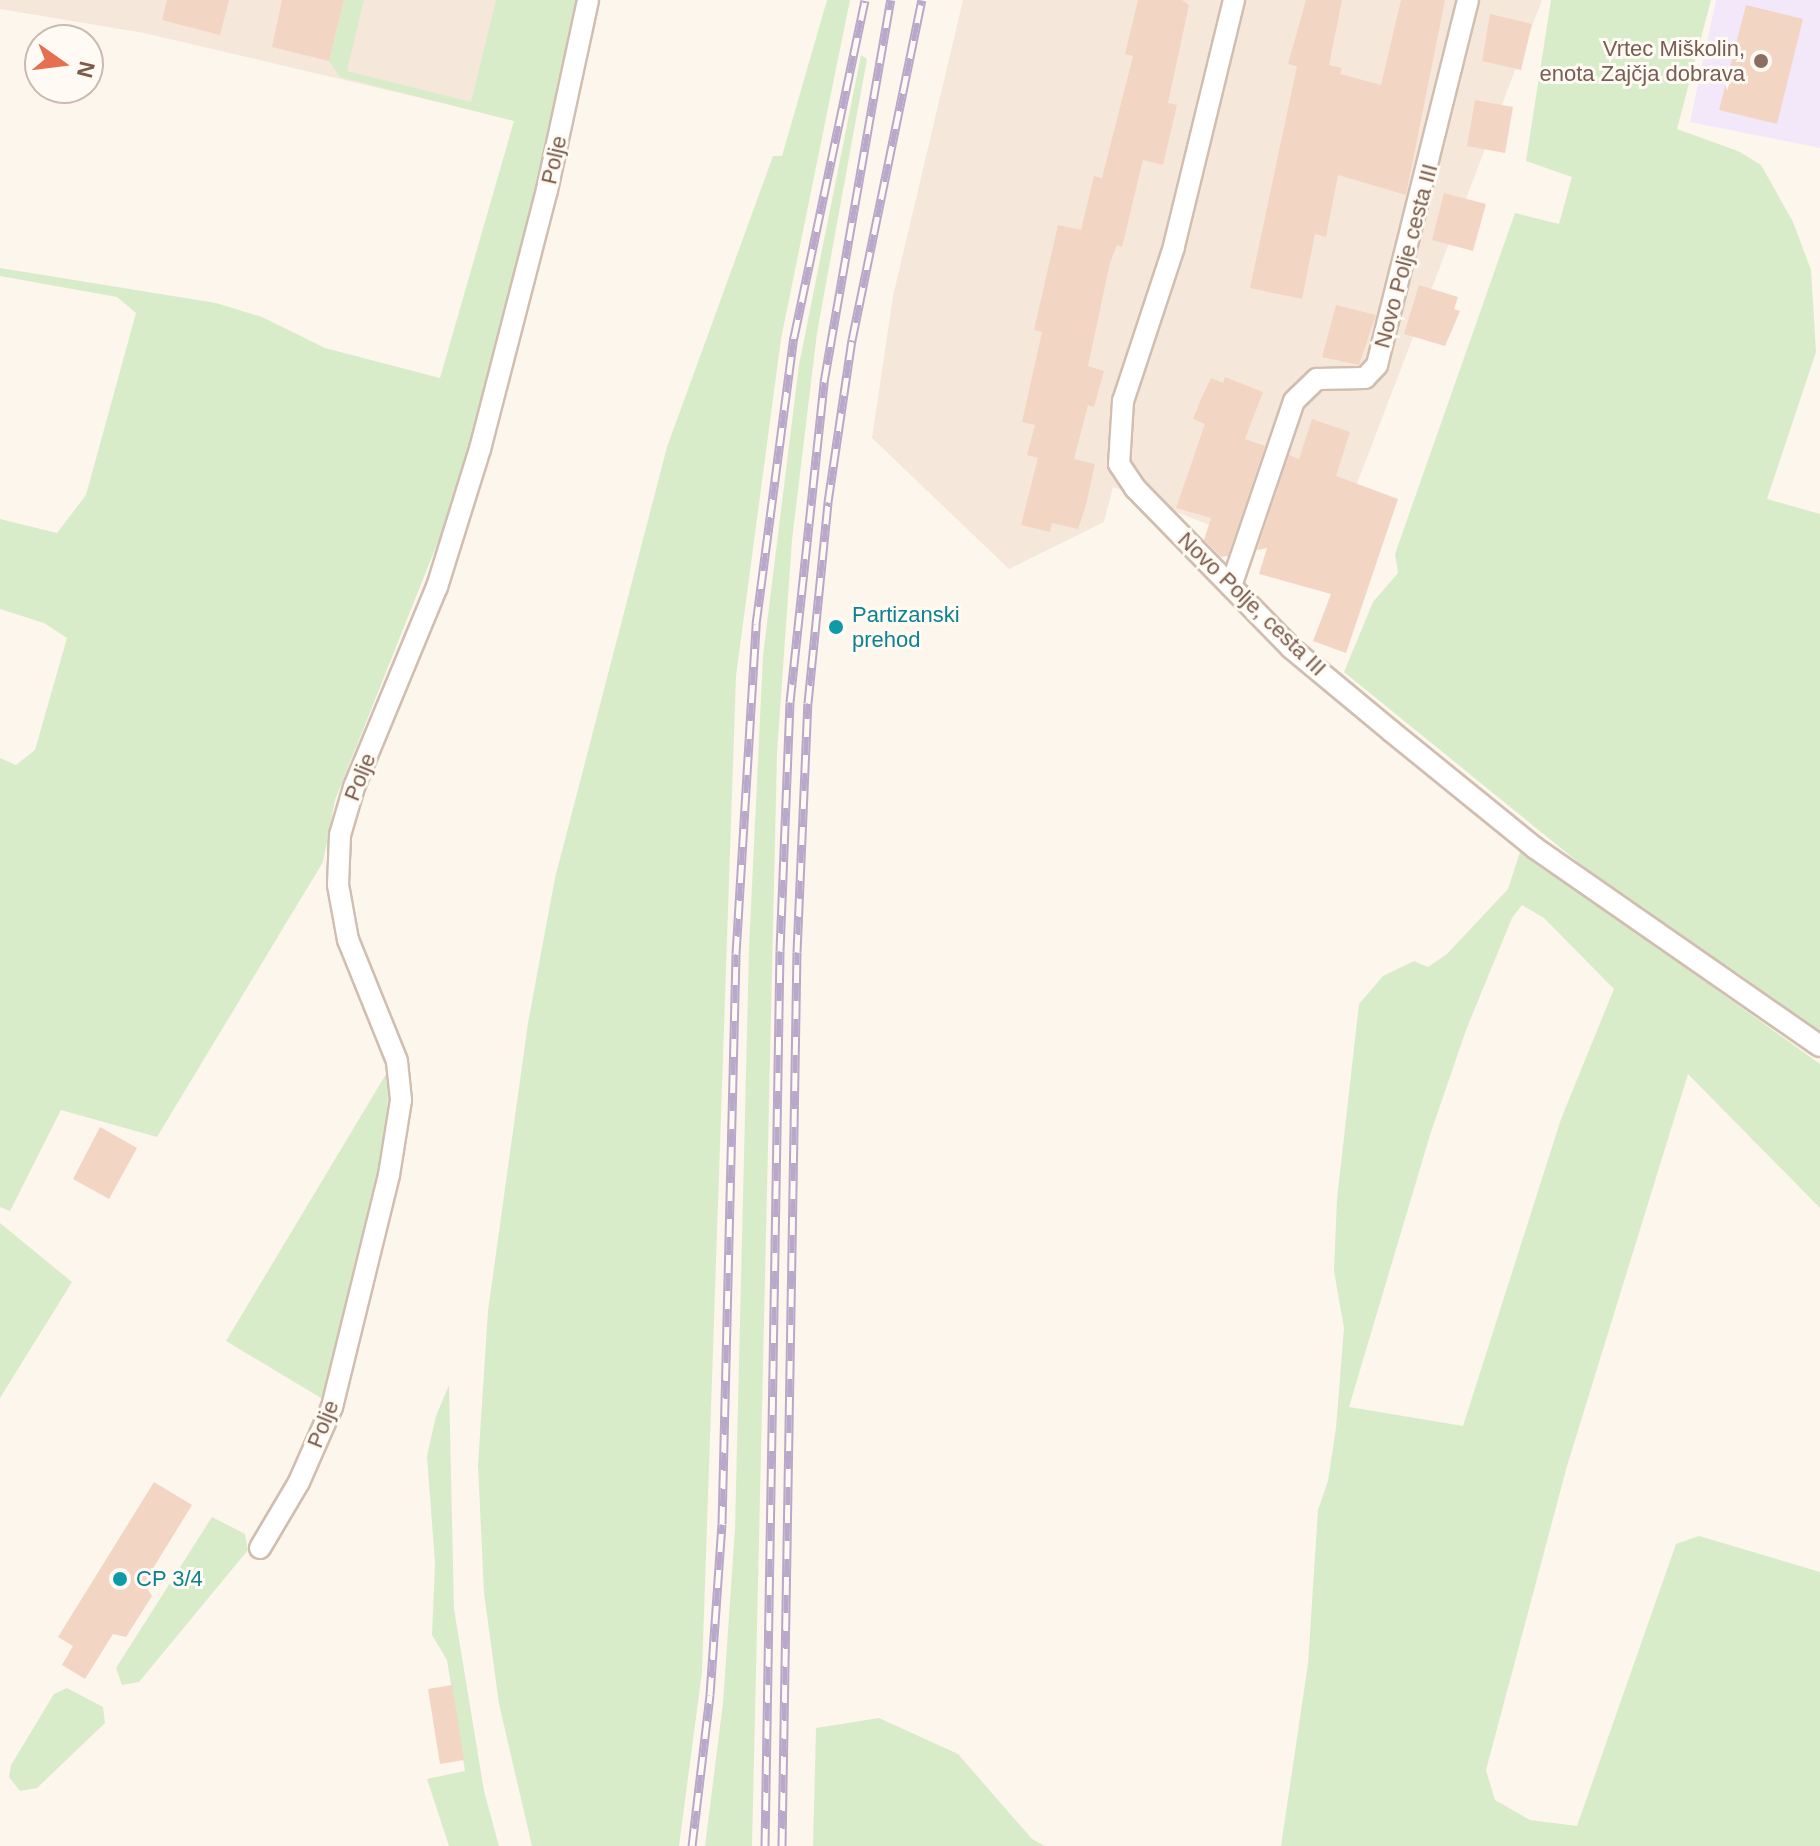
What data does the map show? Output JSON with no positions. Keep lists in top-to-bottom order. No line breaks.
{"streets":{"street":["Polje","Novo Polje cesta III","Novo Polje, cesta III"]},"crossings":[["Novo Polje cesta III","Novo Polje, cesta III"]],"places":["Vrtec Miškolin, enota Zajčja dobrava","Partizanski prehod","CP 3/4"],"north":"right"}
